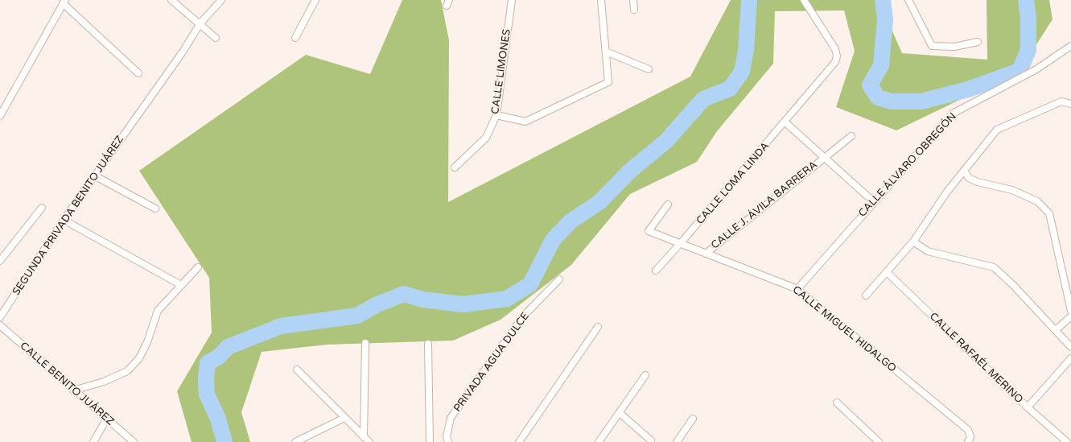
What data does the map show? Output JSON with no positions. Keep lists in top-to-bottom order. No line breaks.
{"streets":{"street":["CALLE LIMONES","CALLE ÁLVARO OBREGÓN","CALLE LOMA LINDA","CALLE J. ÁVILA BARRERA","SEGUNDA PRIVADA BENITO JUÁREZ","CALLE MIGUEL HIDALGO","CALLE RAFAÉL MERINO","PRIVADA AGUA DULCE","CALLE BENITO JUÁREZ"]},"crossings":[["CALLE ÁLVARO OBREGÓN","CALLE MIGUEL HIDALGO"],["CALLE LOMA LINDA","CALLE MIGUEL HIDALGO"],["CALLE J. ÁVILA BARRERA","CALLE MIGUEL HIDALGO"]]}
